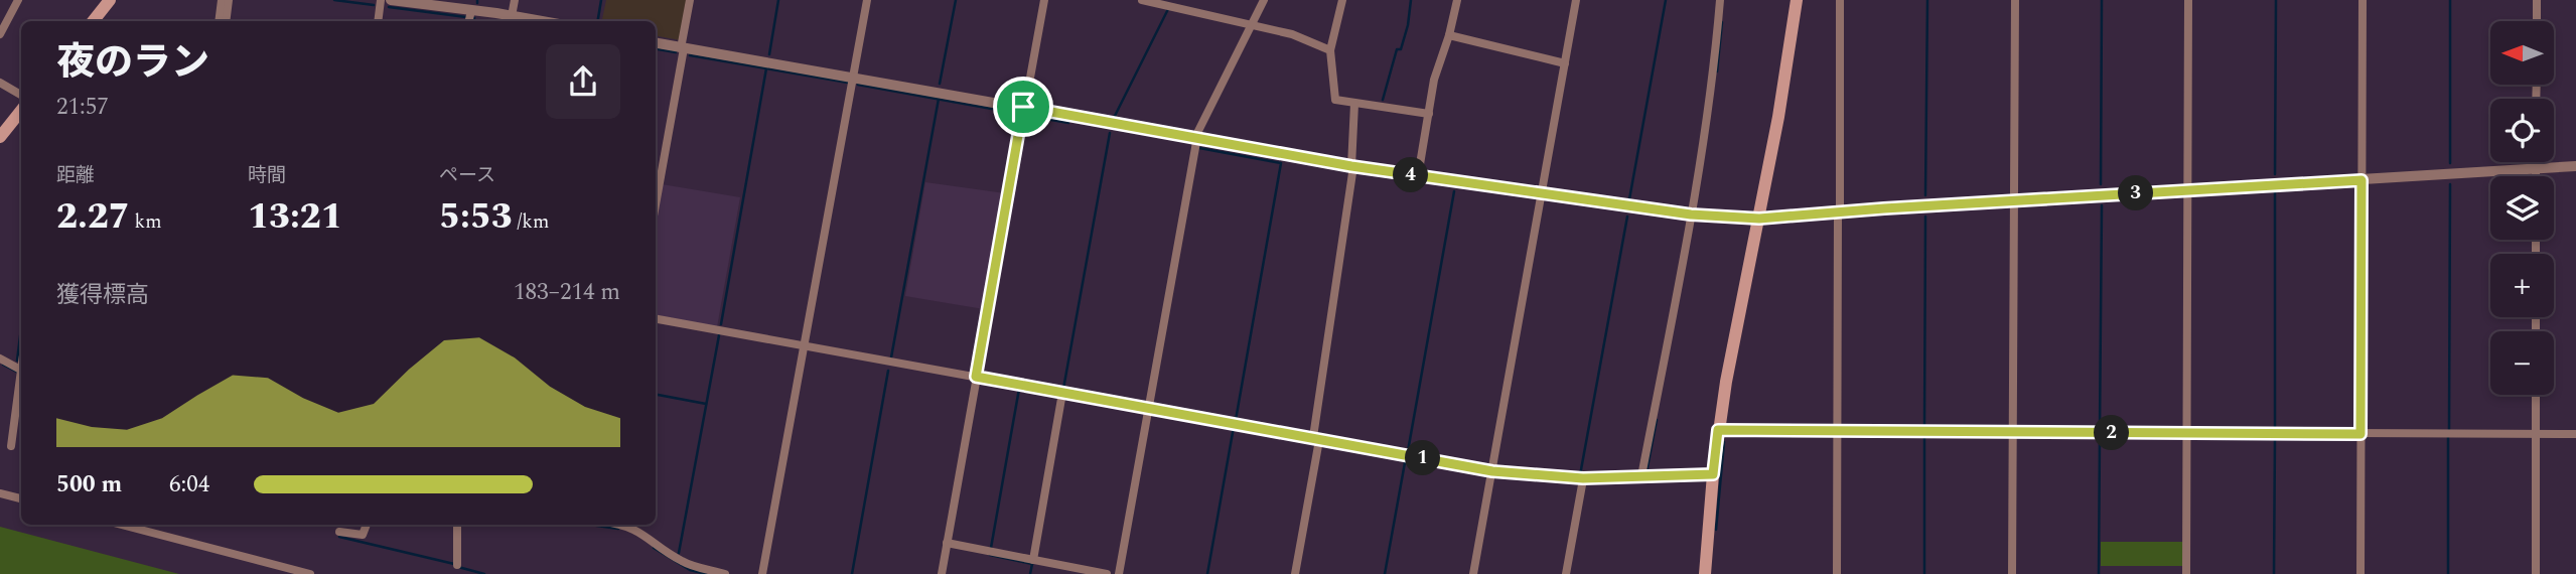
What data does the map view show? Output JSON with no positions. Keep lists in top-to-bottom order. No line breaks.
{"north":"left","page":{"map_buttons":["+","−"],"heading":["夜のラン","21:57"],"stats":[["距離","2.27 km"],["時間","13:21"],["ペース","5:53 /km"]],"pins":["4","3","2","1"],"chart":["獲得標高","183–214 m"],"list":[{"name":"500 m","note":"6:04"}]}}
